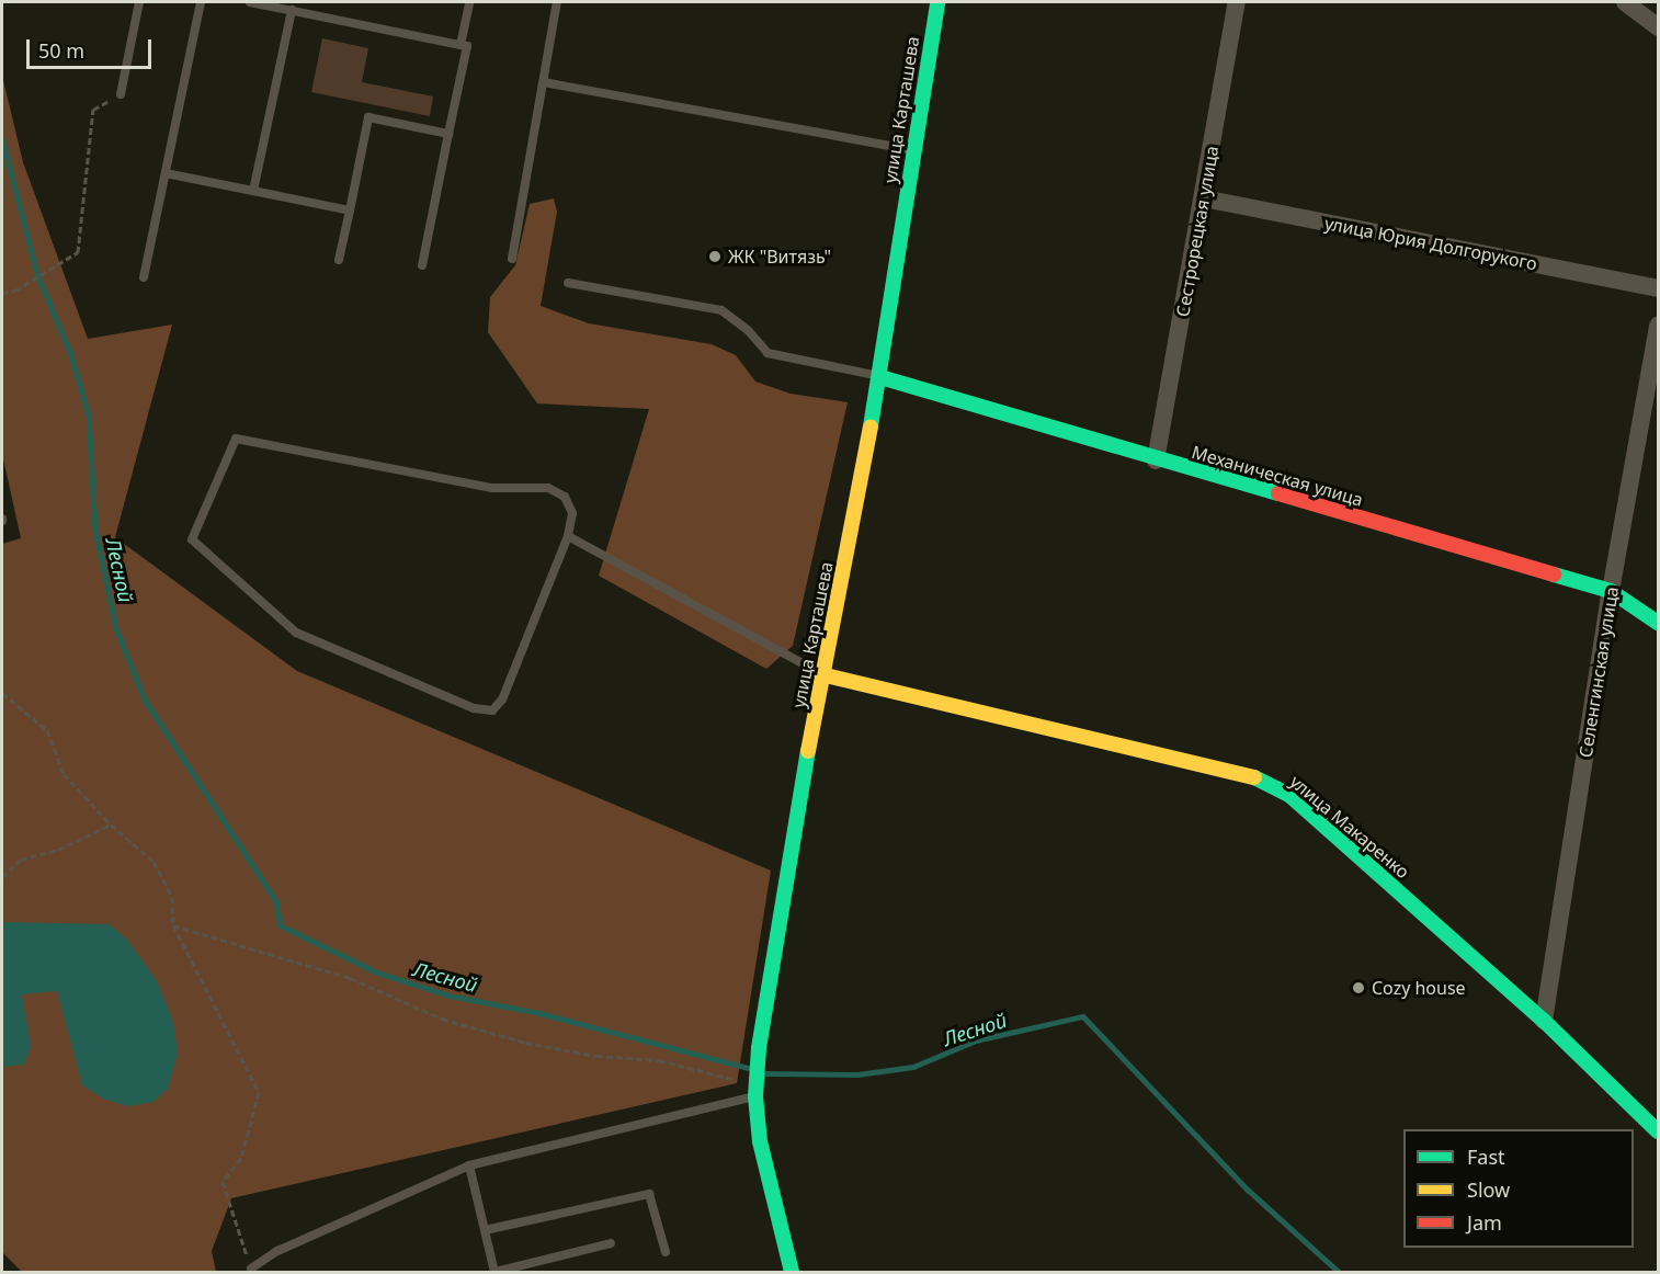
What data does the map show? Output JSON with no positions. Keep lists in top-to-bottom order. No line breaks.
{"streets":{"street":["улица Карташева","Сестрорецкая улица","улица Юрия Долгорукого","Механическая улица","Селенгинская улица","улица Макаренко"]},"crossings":[["улица Карташева","Механическая улица"],["улица Карташева","улица Макаренко"],["Сестрорецкая улица","улица Юрия Долгорукого"],["Сестрорецкая улица","Механическая улица"],["Механическая улица","Селенгинская улица"],["Селенгинская улица","улица Макаренко"]],"water":["Лесной"],"places":["ЖК \"Витязь\"","Cozy house"],"legend":["Fast","Slow","Jam"],"scale_bar":"50 m"}
